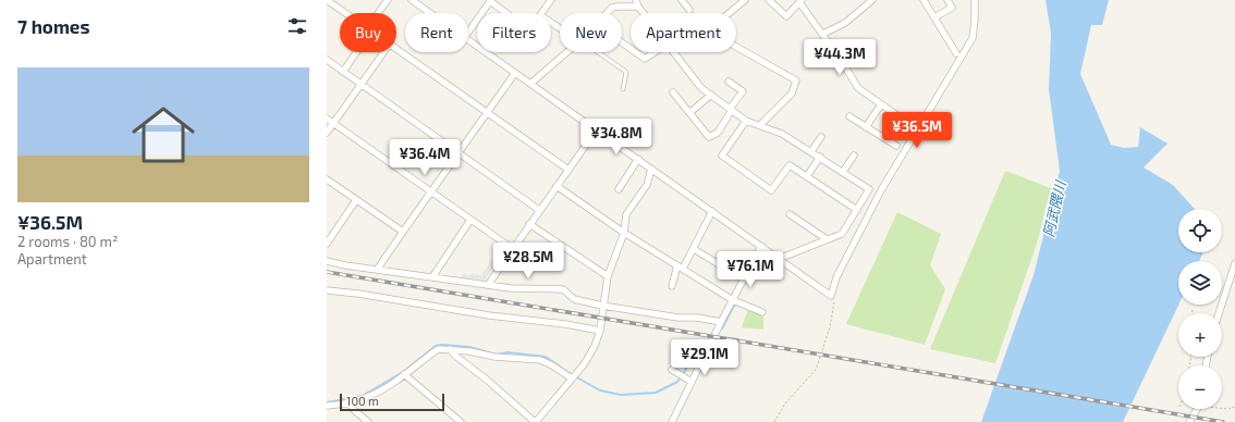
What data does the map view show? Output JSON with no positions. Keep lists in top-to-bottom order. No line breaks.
{"water":["阿武隈川"],"scale_bar":"100 m","page":{"heading":"7 homes","chip":["Buy","Rent","Filters","New","Apartment"],"price":["¥44.3M","¥36.5M","¥34.8M","¥36.4M","¥28.5M","¥76.1M","¥29.1M"],"list":[{"name":"¥36.5M","note":"2 rooms · 80 m² · Apartment"}],"map_buttons":["+","−"],"scale":"100 m"}}
